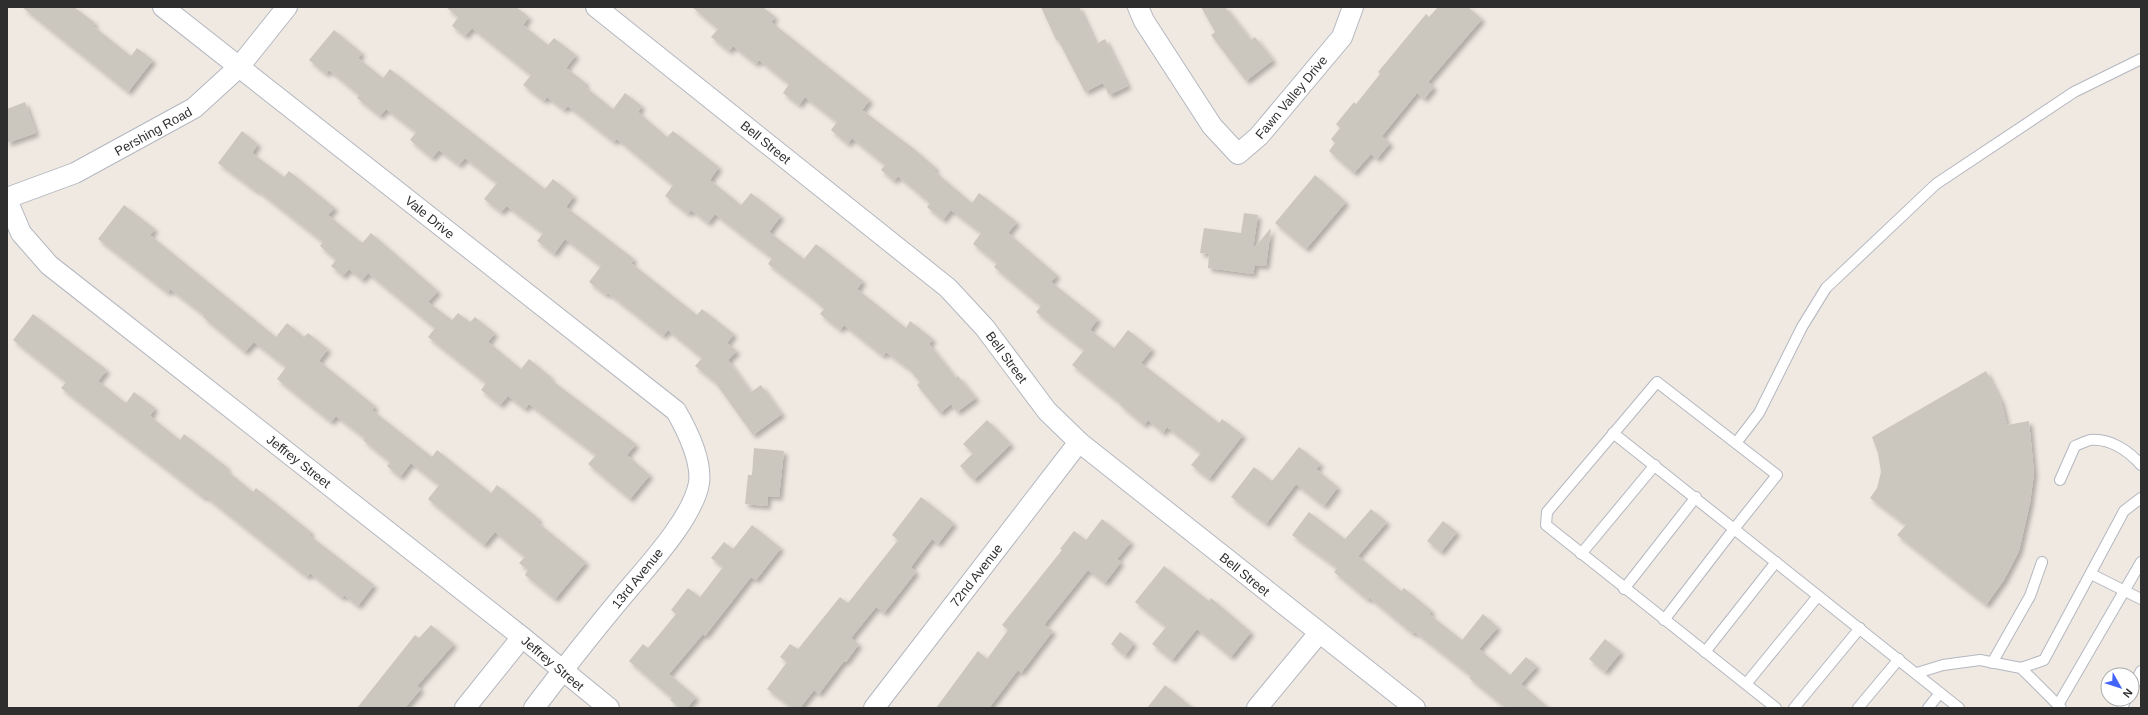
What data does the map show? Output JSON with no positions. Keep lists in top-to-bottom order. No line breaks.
{"streets":{"street":["Fawn Valley Drive","Pershing Road","Bell Street","Vale Drive","Jeffrey Street","72nd Avenue","13rd Avenue"]},"crossings":[["Pershing Road","Vale Drive"],["Pershing Road","Jeffrey Street"],["Bell Street","72nd Avenue"],["Vale Drive","13rd Avenue"],["Jeffrey Street","13rd Avenue"]],"north":"bottom right"}
